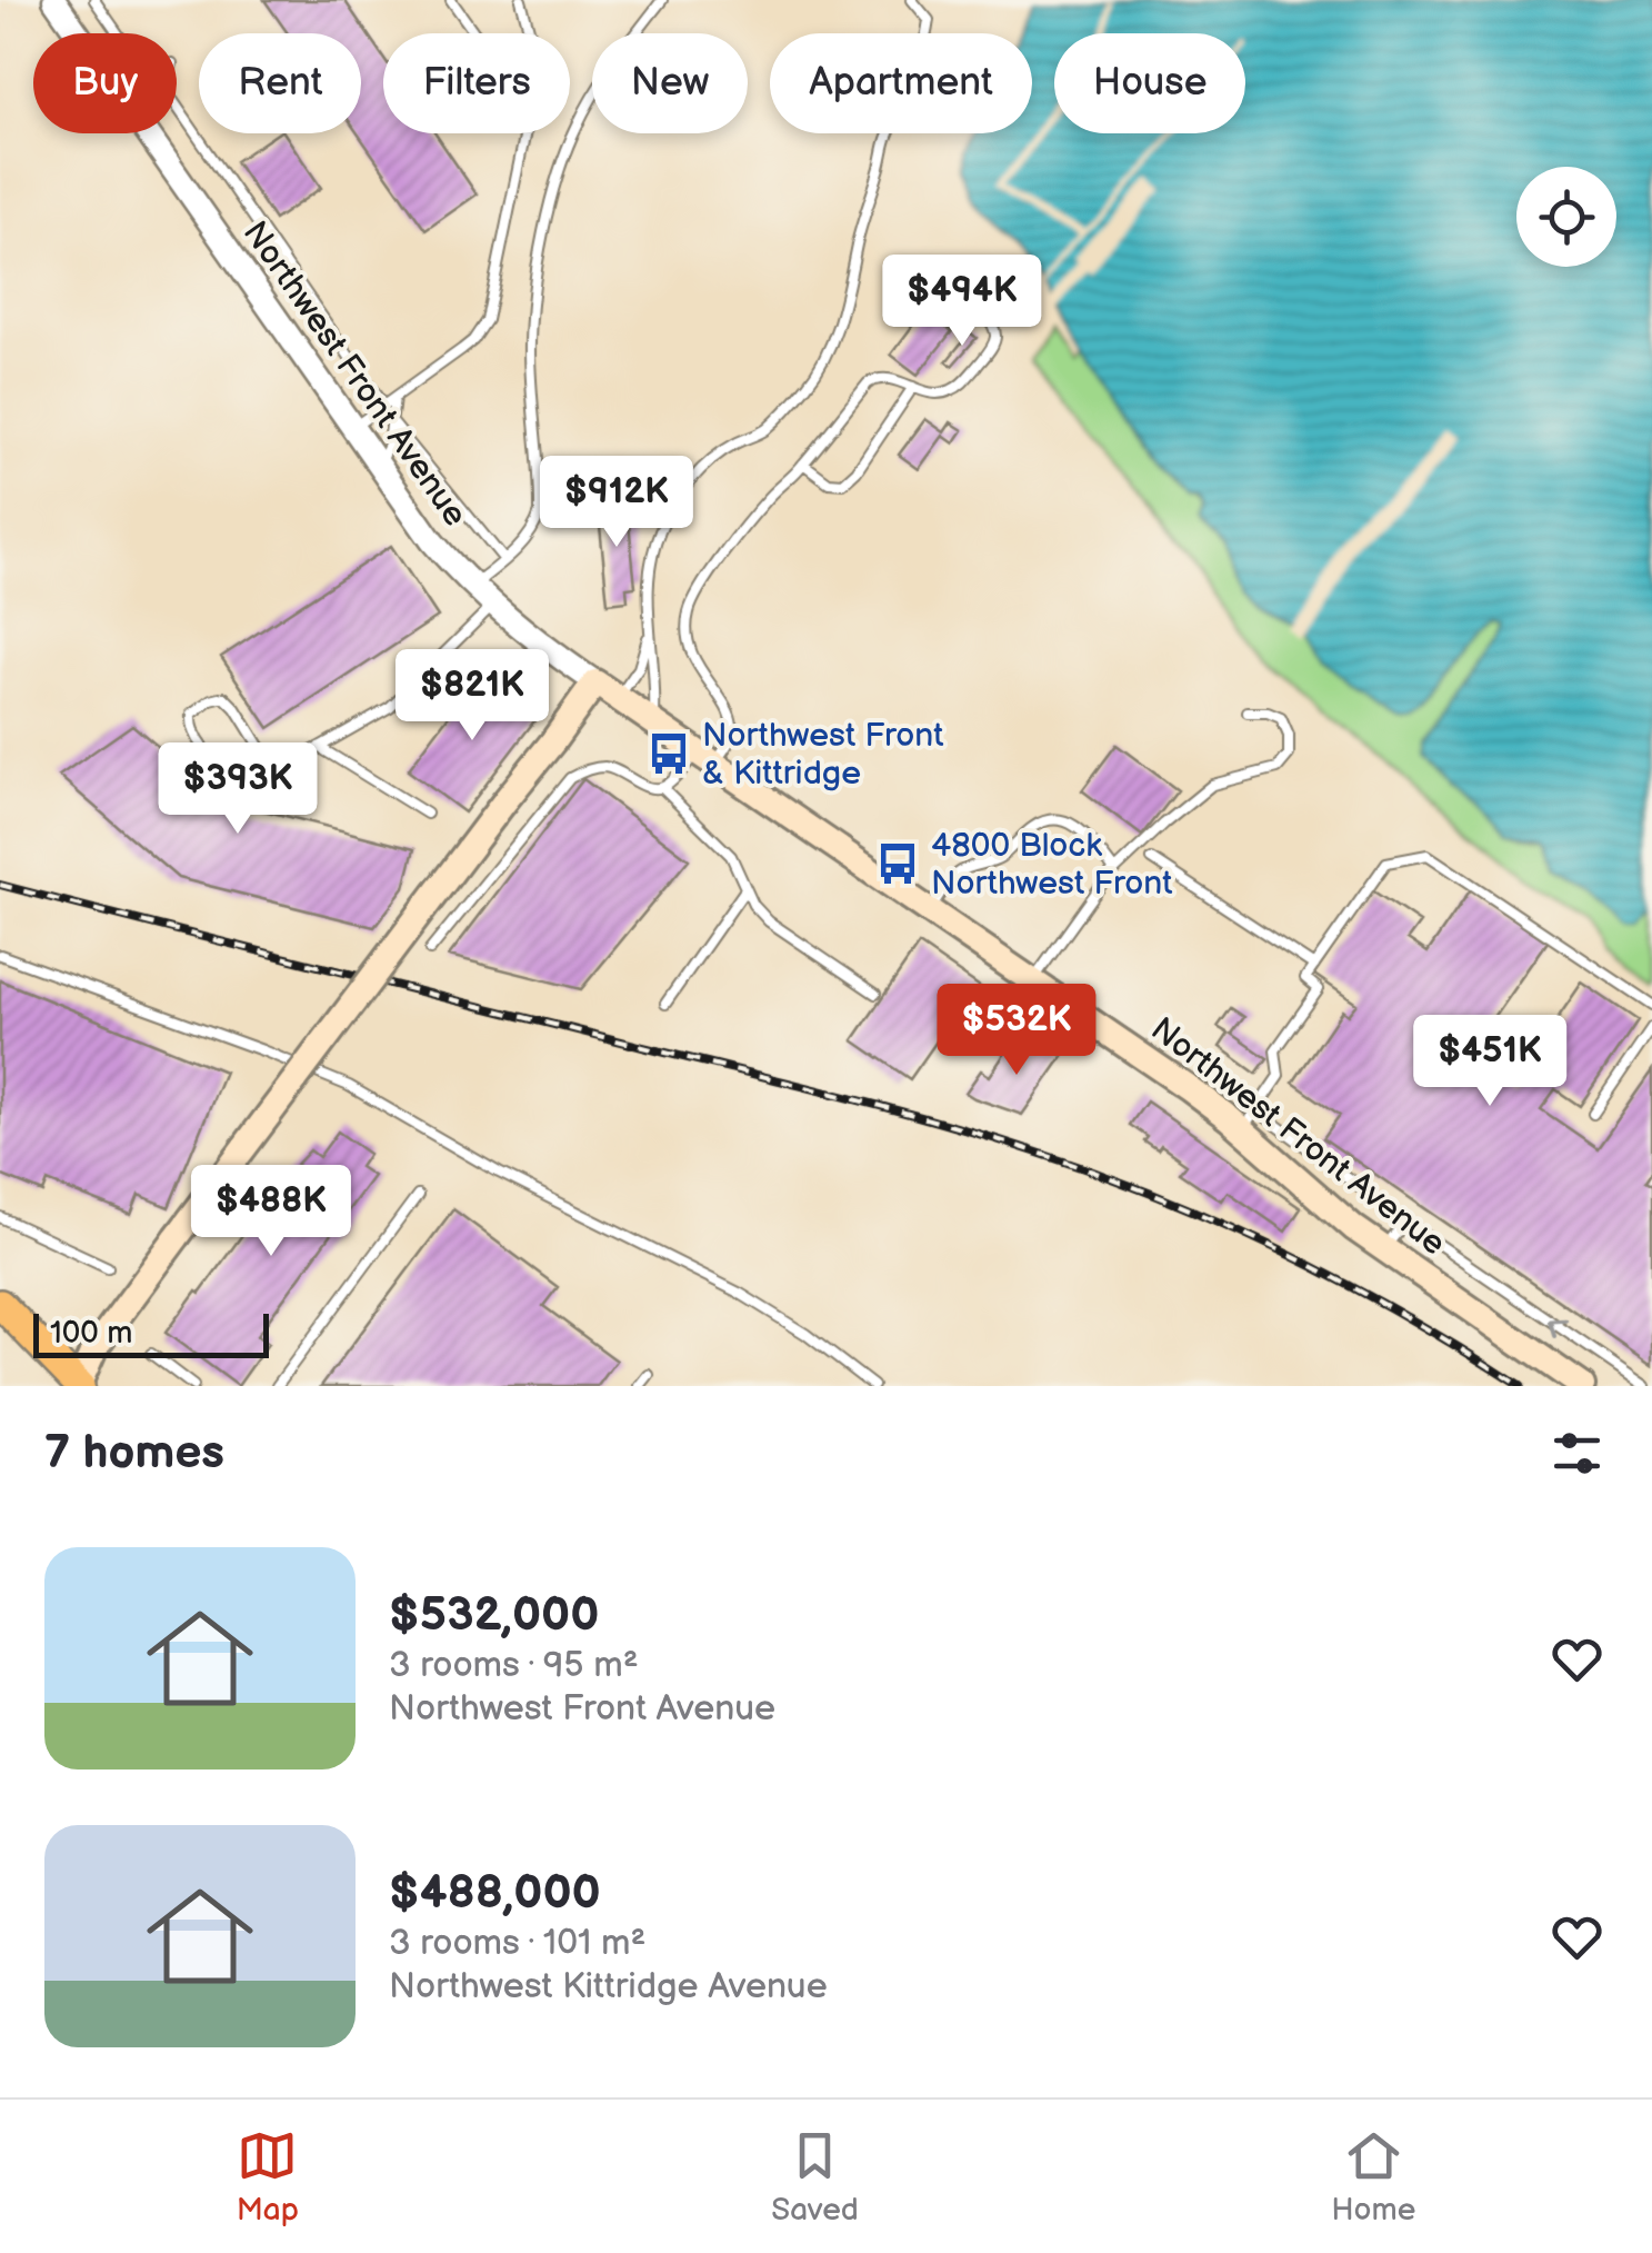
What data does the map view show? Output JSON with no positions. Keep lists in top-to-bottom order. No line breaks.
{"streets":{"main road":["Northwest Front Avenue"]},"places":{"bus stop":["Northwest Front & Kittridge","4800 Block Northwest Front"]},"scale_bar":"100 m","page":{"chip":["Buy","Rent","Filters","New","Apartment","House"],"price":["$494K","$912K","$821K","$393K","$532K","$451K","$488K"],"scale":"100 m","heading":"7 homes","list":[{"name":"$532,000","note":"3 rooms · 95 m² · Northwest Front Avenue"},{"name":"$488,000","note":"3 rooms · 101 m² · Northwest Kittridge Avenue"}],"tabs":["Map","Saved","Home"]}}
